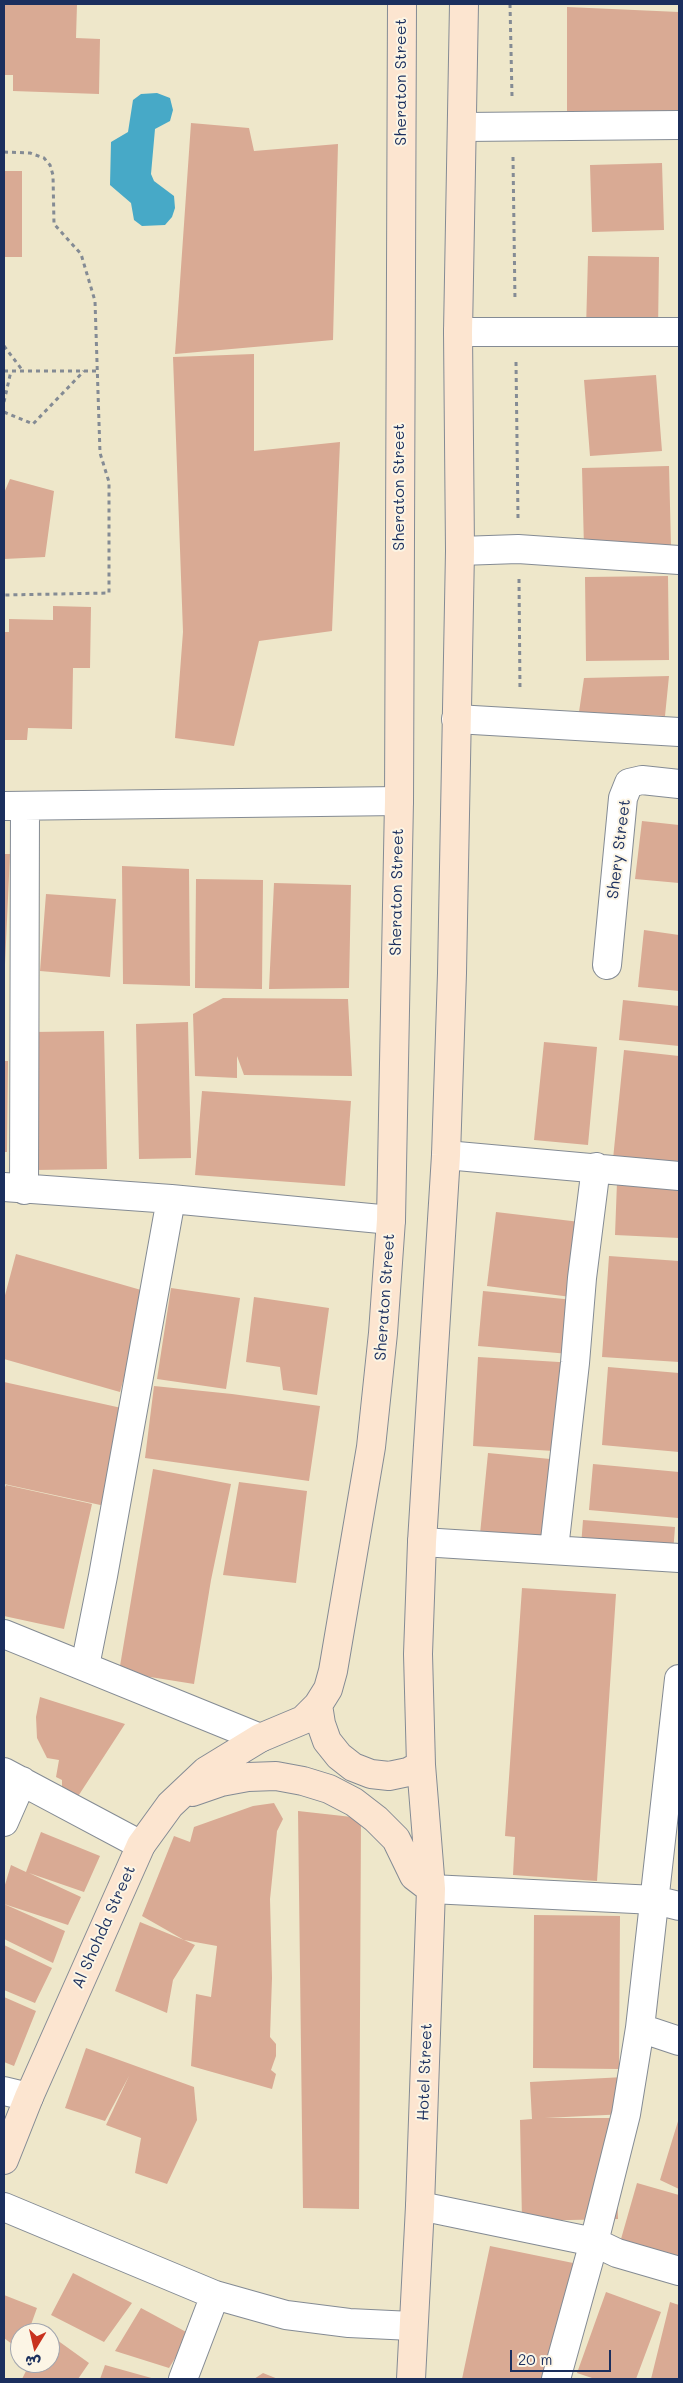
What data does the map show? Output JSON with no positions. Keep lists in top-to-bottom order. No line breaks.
{"streets":{"street":["Sheraton Street","Shery Street","Al Shohda Street","Hotel Street"]},"crossings":[["Sheraton Street","Al Shohda Street"]],"scale_bar":"20 m","north":"bottom"}
